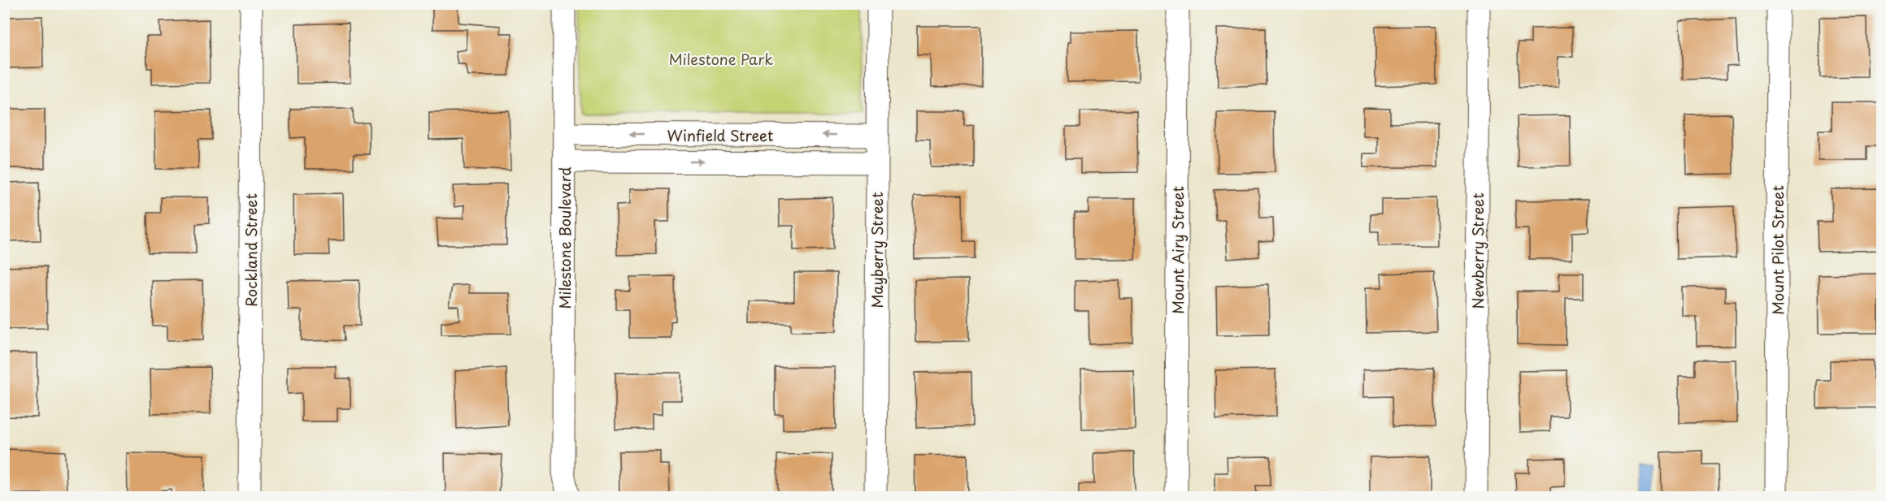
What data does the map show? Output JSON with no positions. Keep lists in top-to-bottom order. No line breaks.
{"streets":{"street":["Winfield Street","Milestone Boulevard","Rockland Street","Mayberry Street","Mount Airy Street","Mount Pilot Street","Newberry Street"]},"crossings":[["Winfield Street","Milestone Boulevard"],["Winfield Street","Mayberry Street"]],"parks":["Milestone Park"]}
